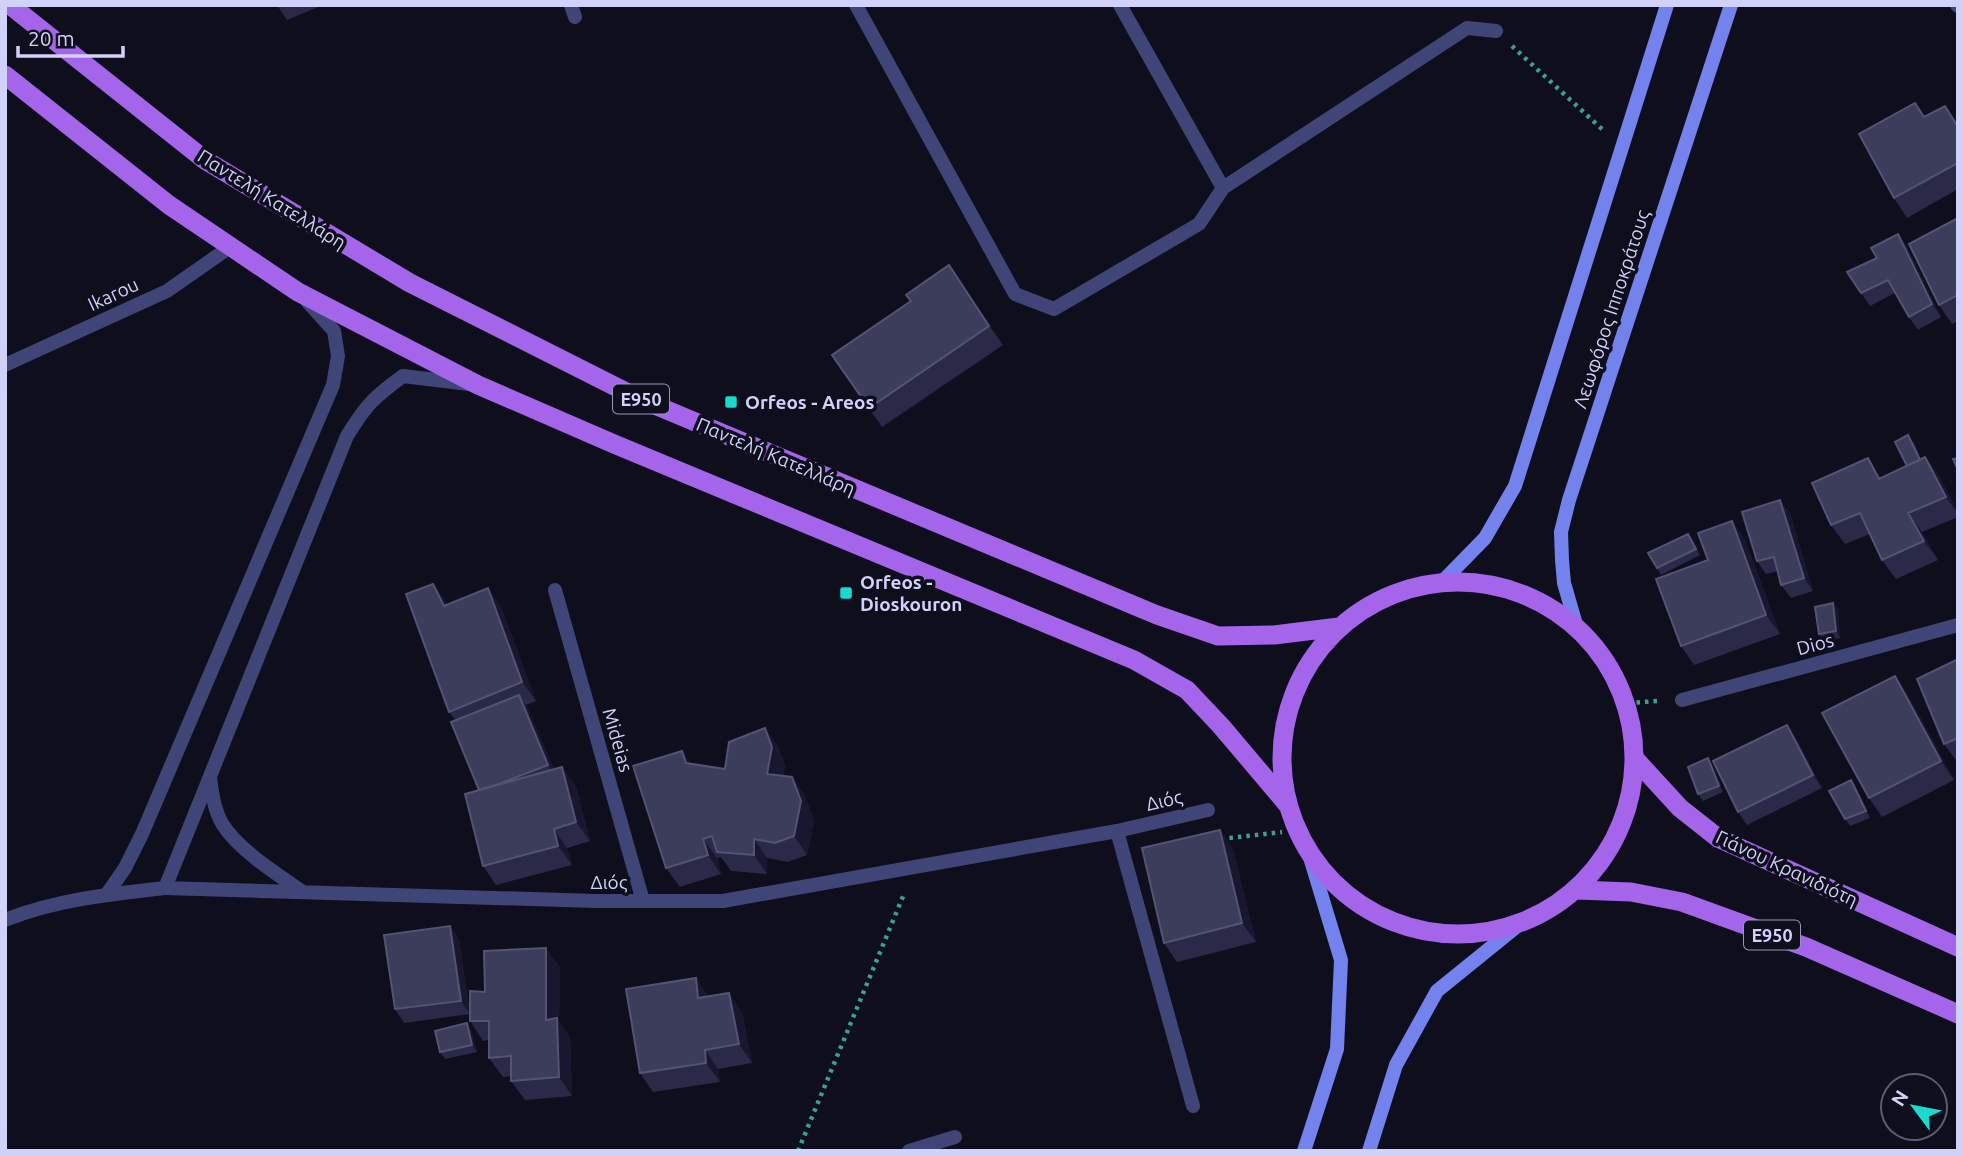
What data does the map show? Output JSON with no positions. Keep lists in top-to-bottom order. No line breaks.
{"streets":{"main road":["Παντελή Κατελλάρη","Λεωφόρος Ιπποκράτους","E950","Γιάνου Κρανιδιότη"],"street":["Ikarou","Dios","Mideias","Διός"]},"crossings":[["Ikarou","E950"],["Mideias","Διός"]],"places":{"transit":["Orfeos - Areos","Orfeos - Dioskouron"]},"scale_bar":"20 m","north":"top left"}
